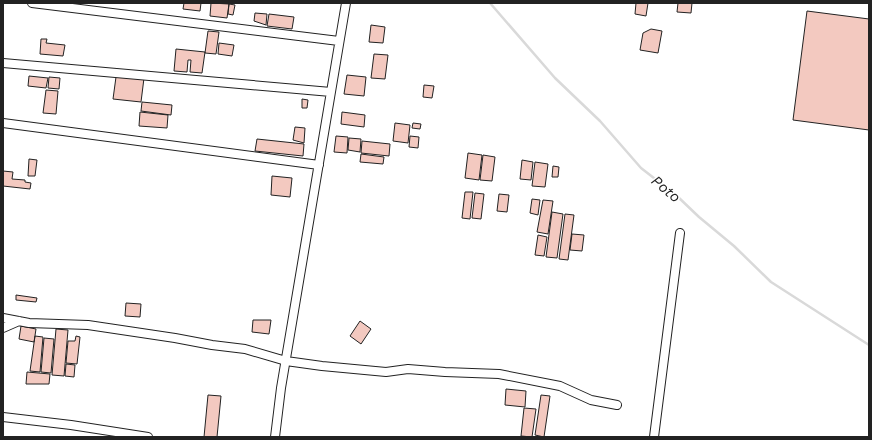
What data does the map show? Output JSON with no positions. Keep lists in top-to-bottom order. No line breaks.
{"water":["Poto"]}
